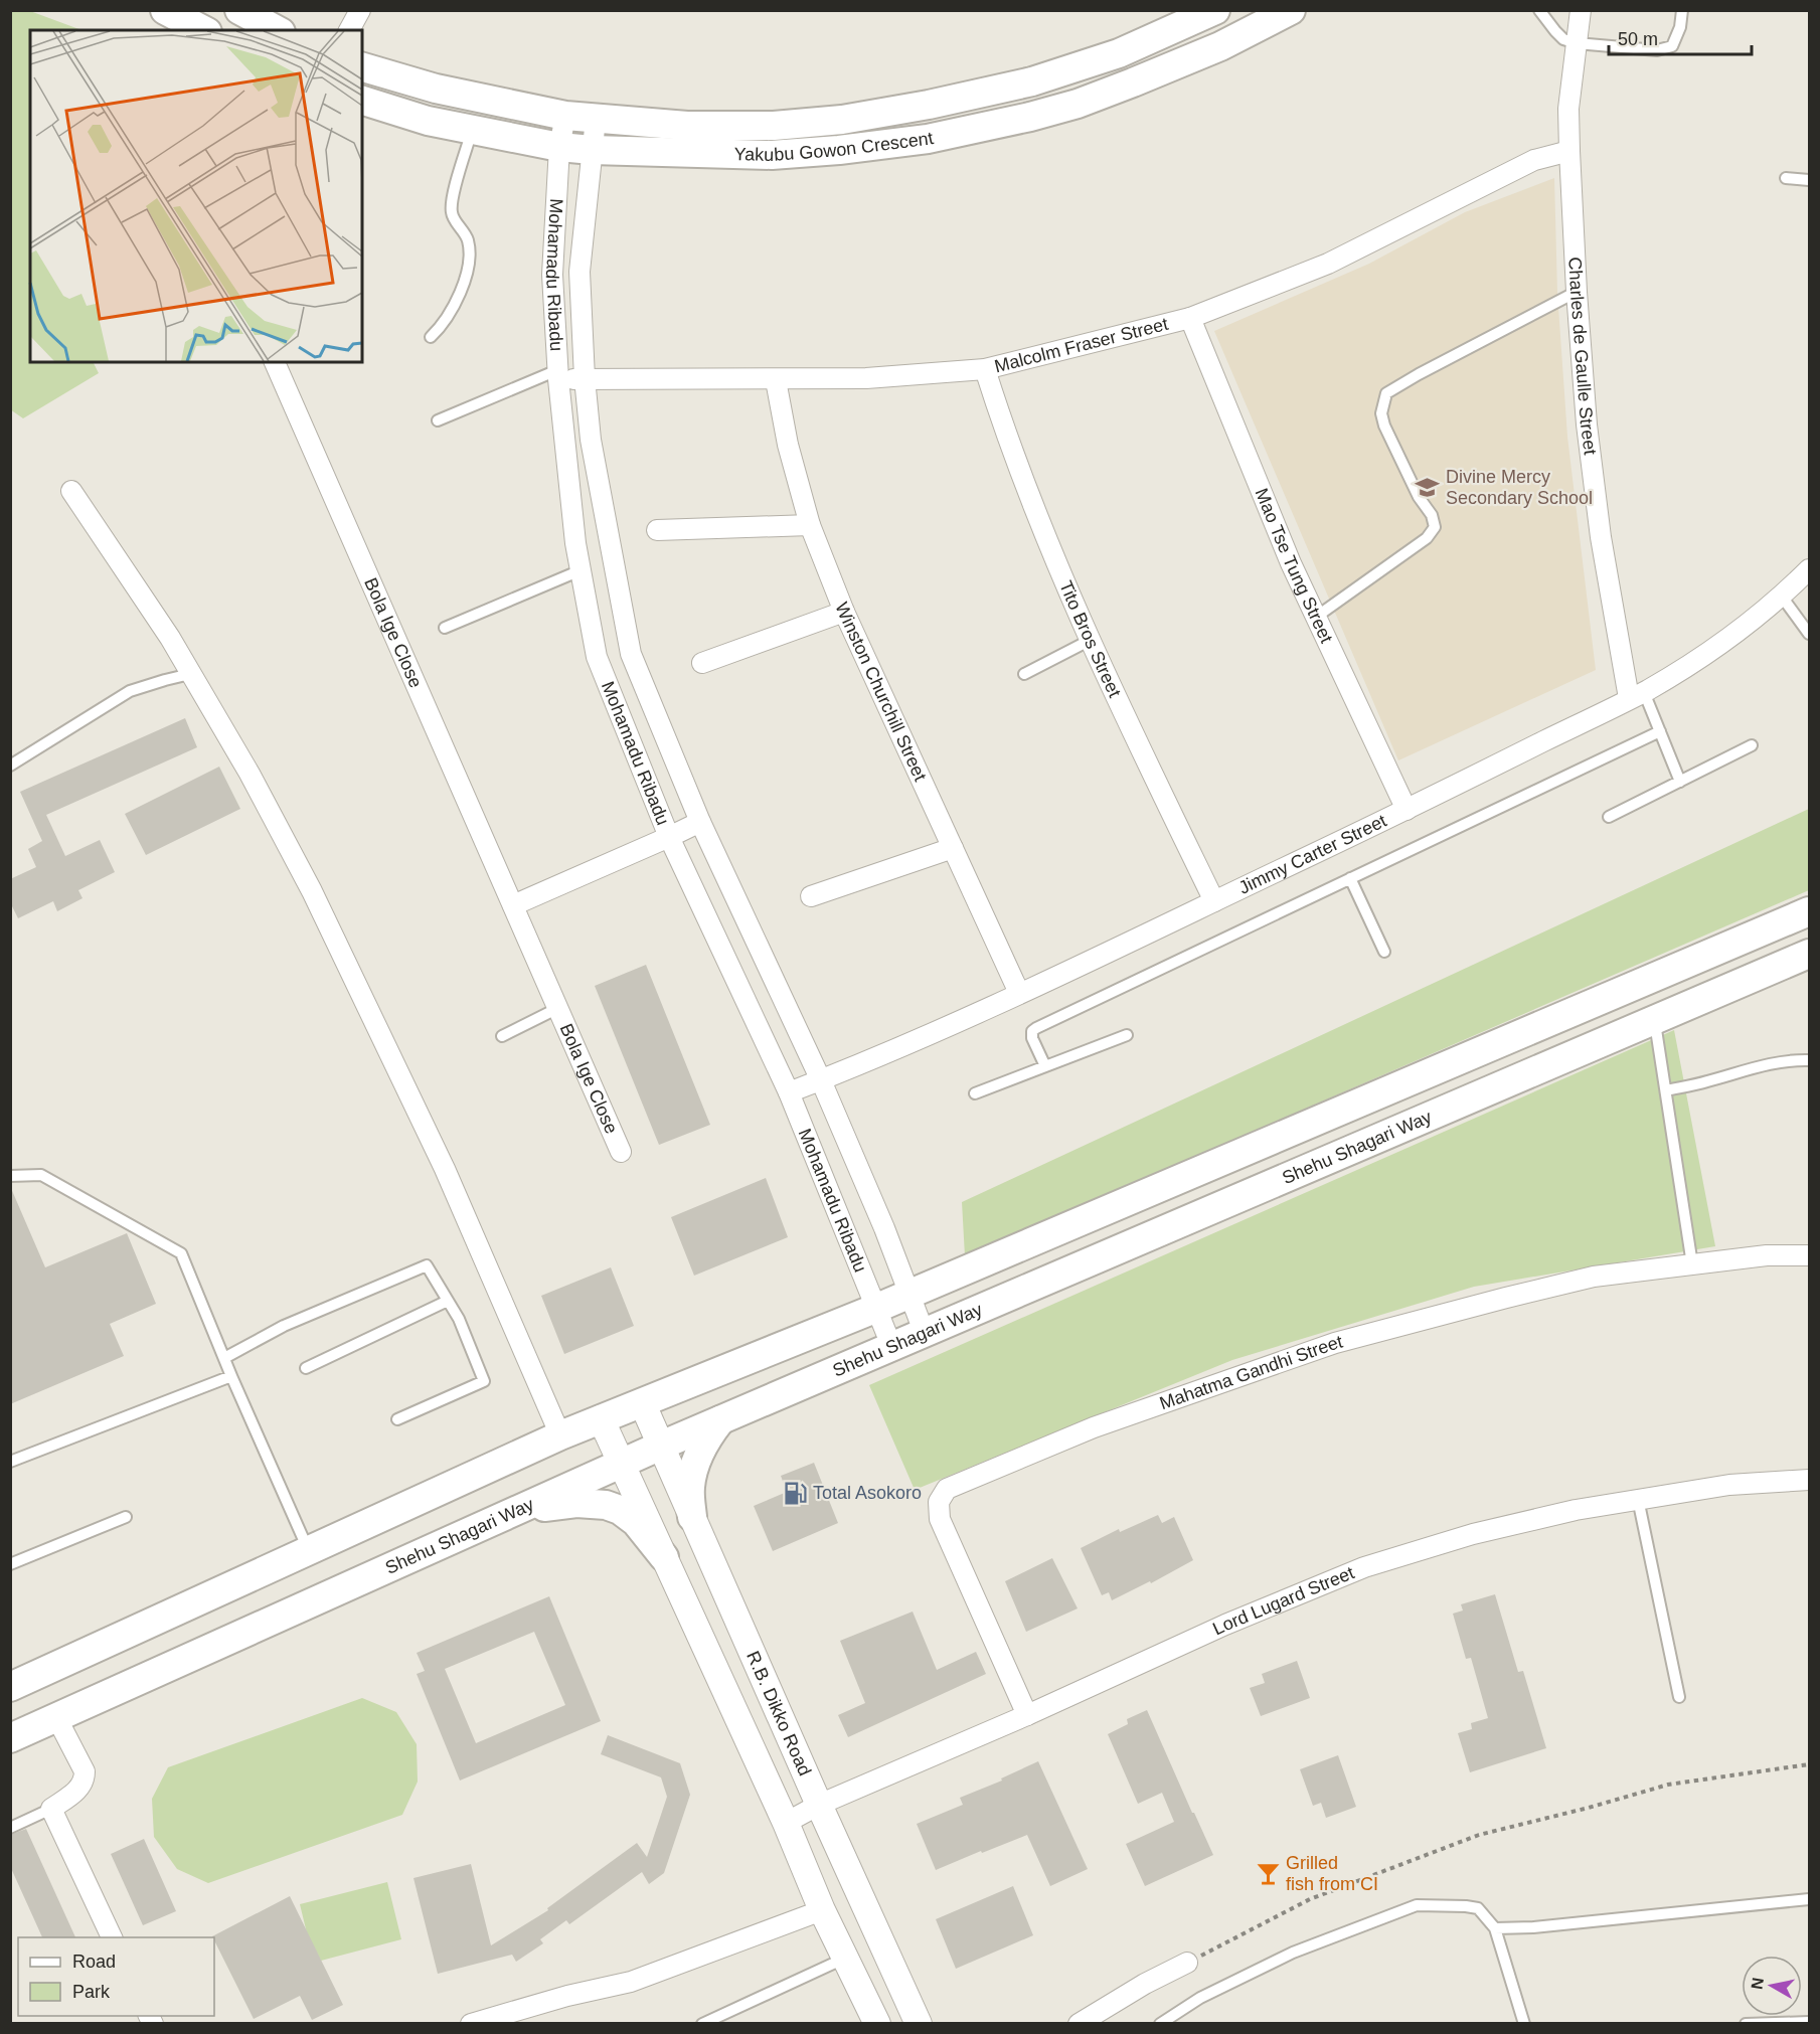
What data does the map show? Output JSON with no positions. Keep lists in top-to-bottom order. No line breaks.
{"streets":{"main road":["Yakubu Gowon Crescent","Shehu Shagari Way"],"street":["Mohamadu Ribadu","Malcolm Fraser Street","Charles de Gaulle Street","Mao Tse Tung Street","Bola Ige Close","Tito Bros Street","Winston Churchill Street","Jimmy Carter Street","Mahatma Gandhi Street","Lord Lugard Street","R.B. Dikko Road"]},"crossings":[["Yakubu Gowon Crescent","Mohamadu Ribadu"],["Mohamadu Ribadu","Malcolm Fraser Street"],["Mohamadu Ribadu","Jimmy Carter Street"],["Mohamadu Ribadu","Shehu Shagari Way"],["Malcolm Fraser Street","Charles de Gaulle Street"],["Malcolm Fraser Street","Mao Tse Tung Street"],["Malcolm Fraser Street","Tito Bros Street"],["Malcolm Fraser Street","Winston Churchill Street"],["Charles de Gaulle Street","Jimmy Carter Street"],["Mao Tse Tung Street","Jimmy Carter Street"],["Tito Bros Street","Jimmy Carter Street"],["Winston Churchill Street","Jimmy Carter Street"],["Shehu Shagari Way","R.B. Dikko Road"],["Mahatma Gandhi Street","Lord Lugard Street"],["Lord Lugard Street","R.B. Dikko Road"]],"places":{"school or university":["Divine Mercy Secondary School"],"fuel station":["Total Asokoro"],"bar":["Grilled fish from CI"]},"legend":["Road","Park"],"scale_bar":"50 m","north":"left"}
